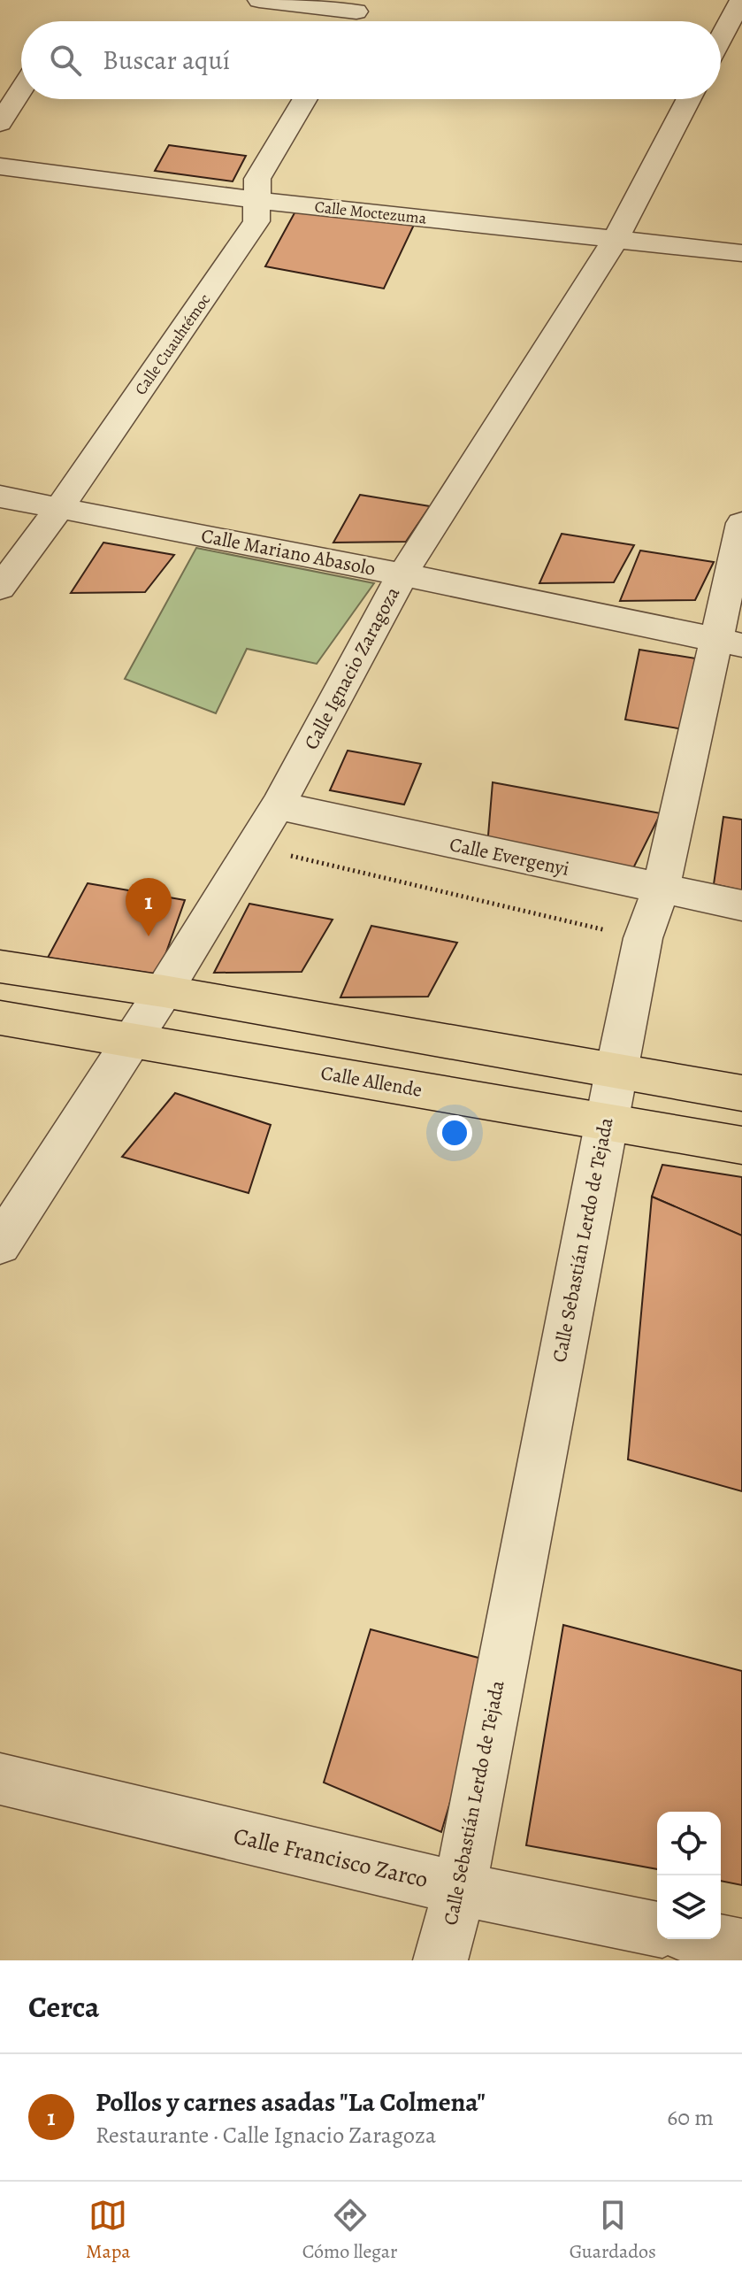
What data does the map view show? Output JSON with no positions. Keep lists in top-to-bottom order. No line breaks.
{"streets":{"main road":["Calle Allende"],"street":["Calle Moctezuma","Calle Cuauhtémoc","Calle Mariano Abasolo","Calle Ignacio Zaragoza","Calle Evergenyi","Calle Sebastián Lerdo de Tejada","Calle Francisco Zarco"]},"crossings":[["Calle Moctezuma","Calle Cuauhtémoc"],["Calle Moctezuma","Calle Ignacio Zaragoza"],["Calle Cuauhtémoc","Calle Mariano Abasolo"],["Calle Mariano Abasolo","Calle Ignacio Zaragoza"],["Calle Mariano Abasolo","Calle Sebastián Lerdo de Tejada"],["Calle Ignacio Zaragoza","Calle Evergenyi"],["Calle Ignacio Zaragoza","Calle Allende"],["Calle Evergenyi","Calle Sebastián Lerdo de Tejada"],["Calle Allende","Calle Sebastián Lerdo de Tejada"],["Calle Sebastián Lerdo de Tejada","Calle Francisco Zarco"]],"page":{"search":"Buscar aquí","pins":"1","heading":"Cerca","list":[{"mark":"1","name":"Pollos y carnes asadas \"La Colmena\"","note":"Restaurante · Calle Ignacio Zaragoza","value":"60 m"}],"nav":["Mapa","Cómo llegar","Guardados"]}}
